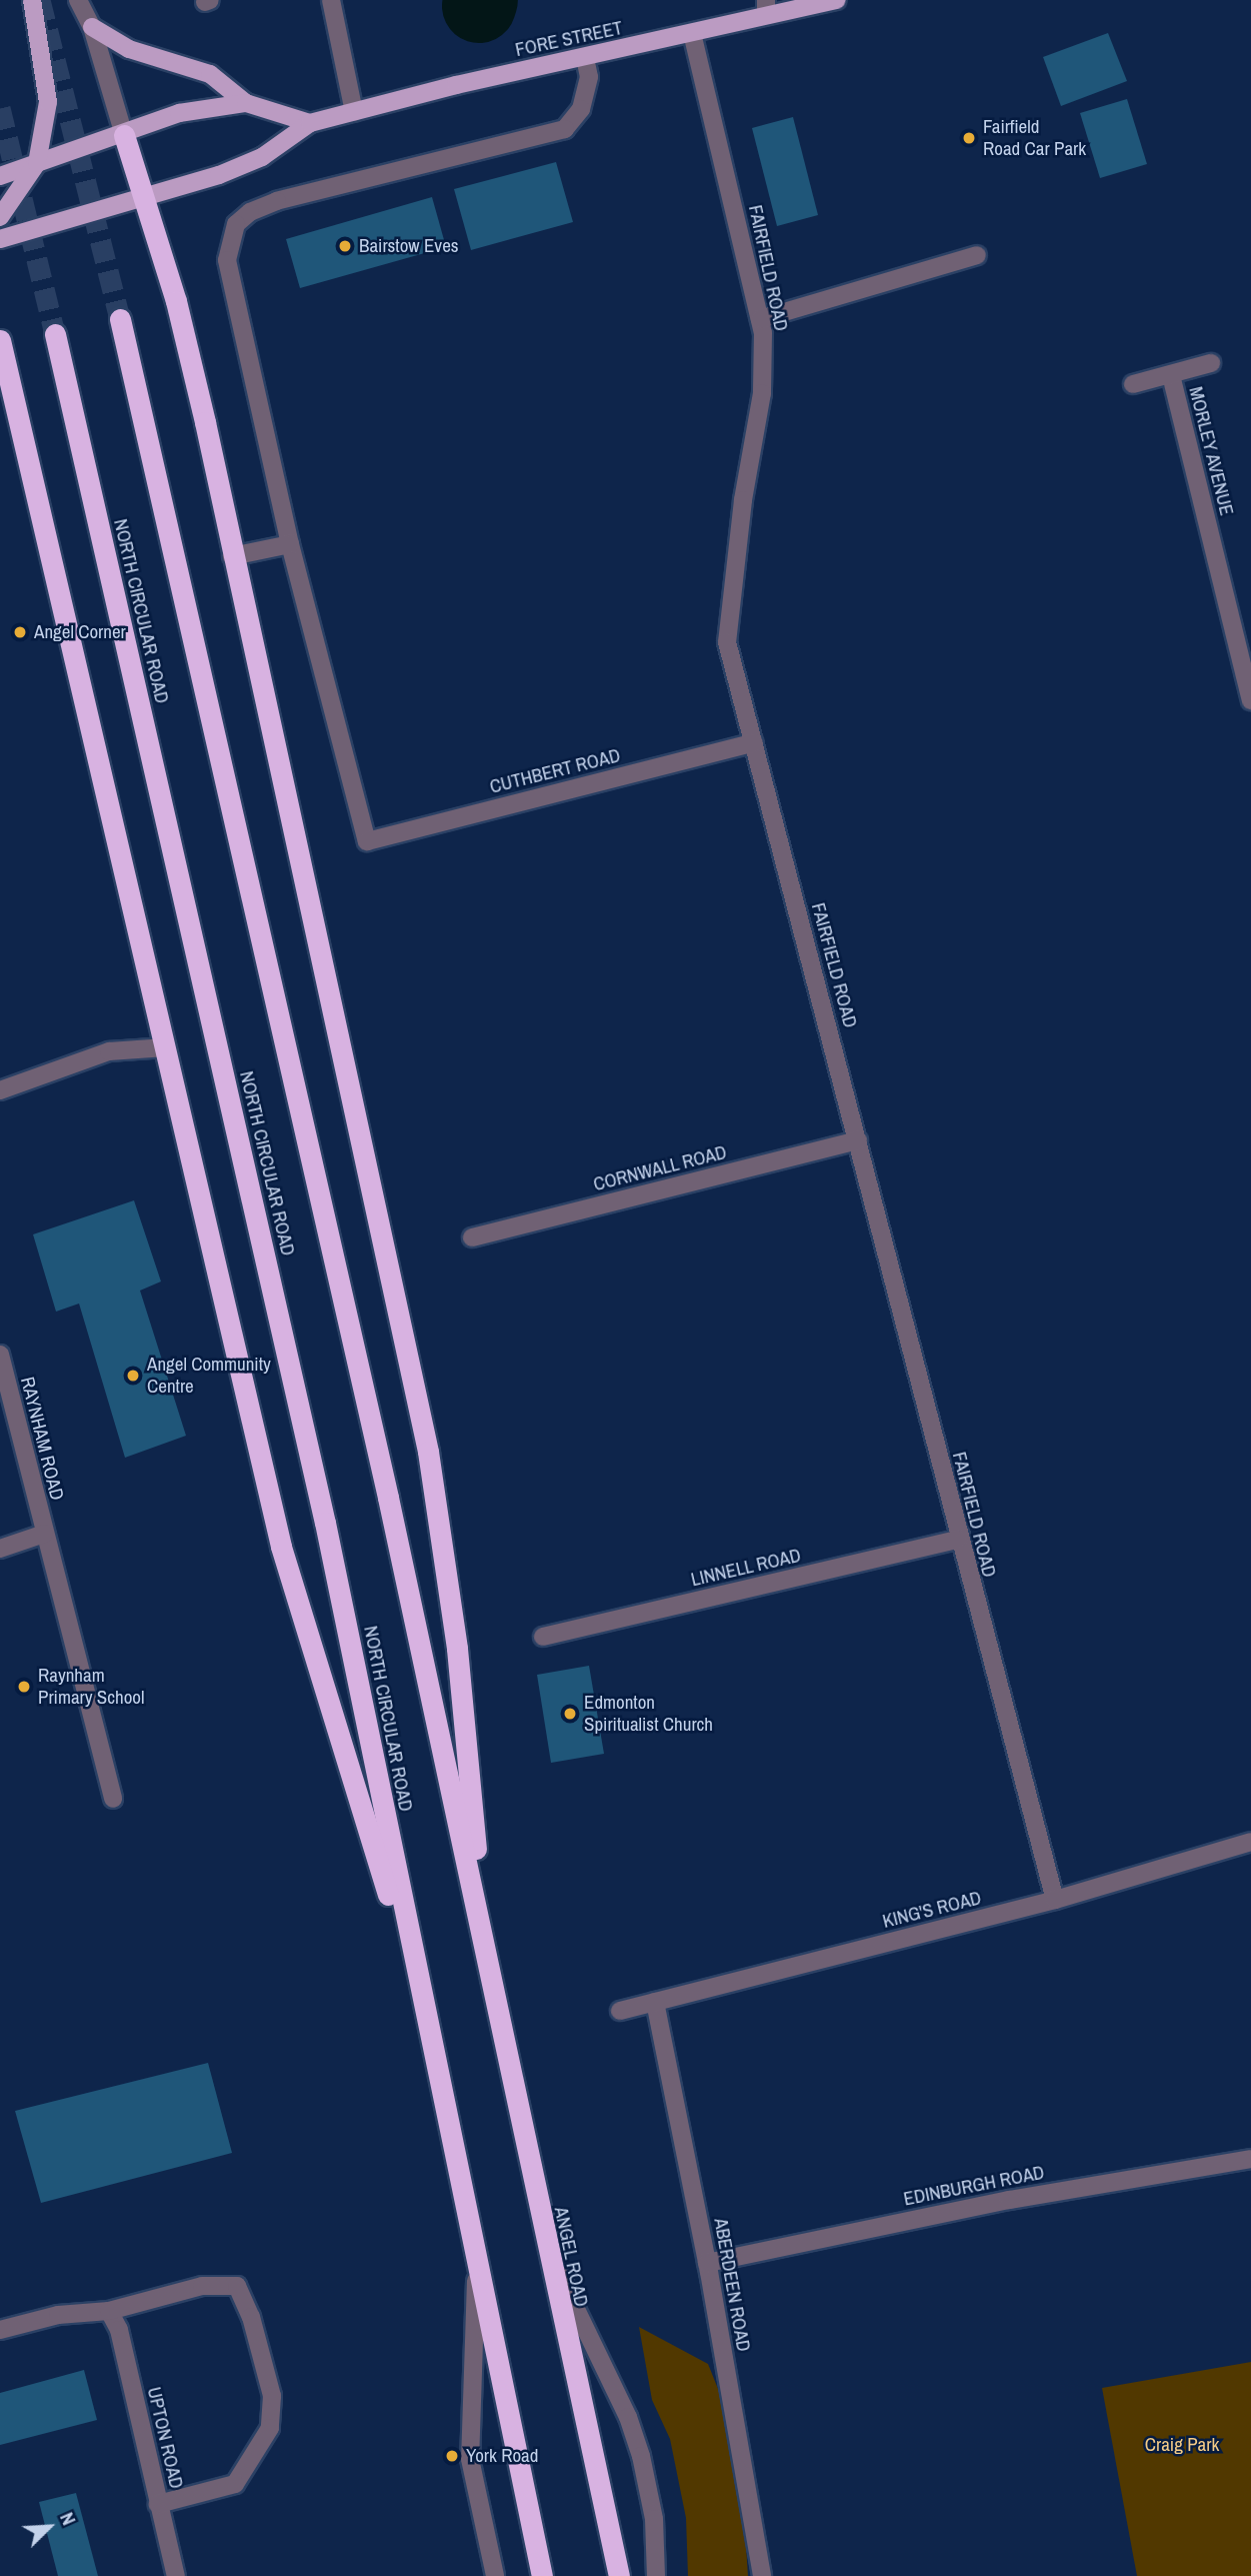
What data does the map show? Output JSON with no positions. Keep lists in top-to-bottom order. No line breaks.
{"streets":{"highway":["NORTH CIRCULAR ROAD","ANGEL ROAD"],"main road":["FORE STREET"],"street":["FAIRFIELD ROAD","MORLEY AVENUE","CUTHBERT ROAD","CORNWALL ROAD","RAYNHAM ROAD","LINNELL ROAD","KING'S ROAD","EDINBURGH ROAD","ABERDEEN ROAD","UPTON ROAD"]},"crossings":[["FORE STREET","FAIRFIELD ROAD"],["FAIRFIELD ROAD","CUTHBERT ROAD"],["FAIRFIELD ROAD","CORNWALL ROAD"],["FAIRFIELD ROAD","LINNELL ROAD"],["FAIRFIELD ROAD","KING'S ROAD"],["KING'S ROAD","ABERDEEN ROAD"],["EDINBURGH ROAD","ABERDEEN ROAD"]],"parks":["Craig Park"],"places":["Fairfield Road Car Park","Bairstow Eves","Angel Corner","Angel Community Centre","Raynham Primary School","Edmonton Spiritualist Church","York Road"],"north":"top right"}
